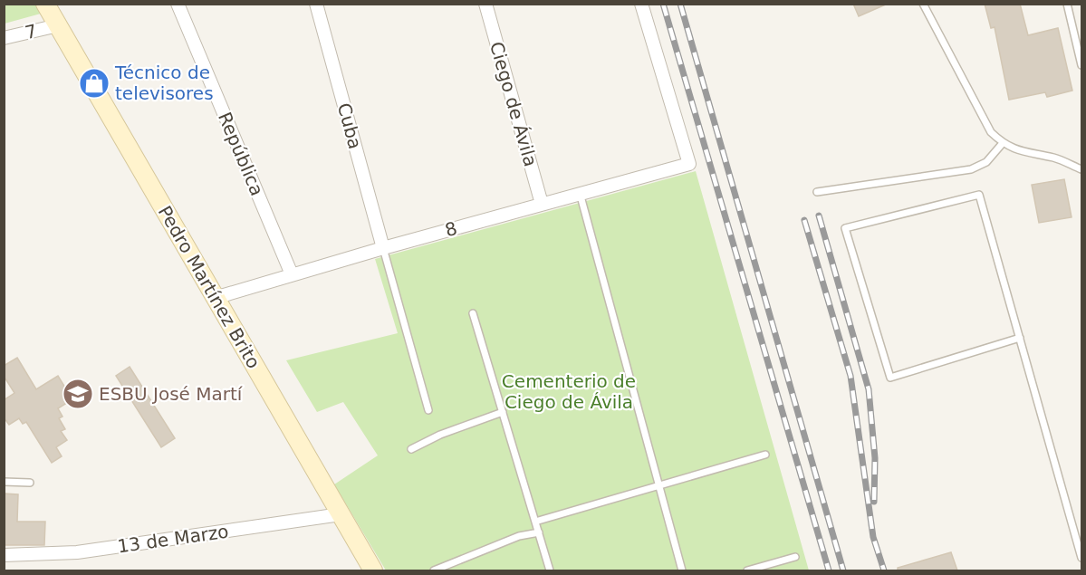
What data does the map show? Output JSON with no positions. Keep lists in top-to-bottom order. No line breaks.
{"streets":{"street":["7","Ciego de Ávila","Cuba","República","8","Pedro Martínez Brito","13 de Marzo"]},"crossings":[["7","Pedro Martínez Brito"],["Ciego de Ávila","8"],["Cuba","8"],["República","8"],["8","Pedro Martínez Brito"],["Pedro Martínez Brito","13 de Marzo"]],"parks":["Cementerio de Ciego de Ávila"],"places":{"shop":["Técnico de televisores"],"school or university":["ESBU José Martí"]}}
